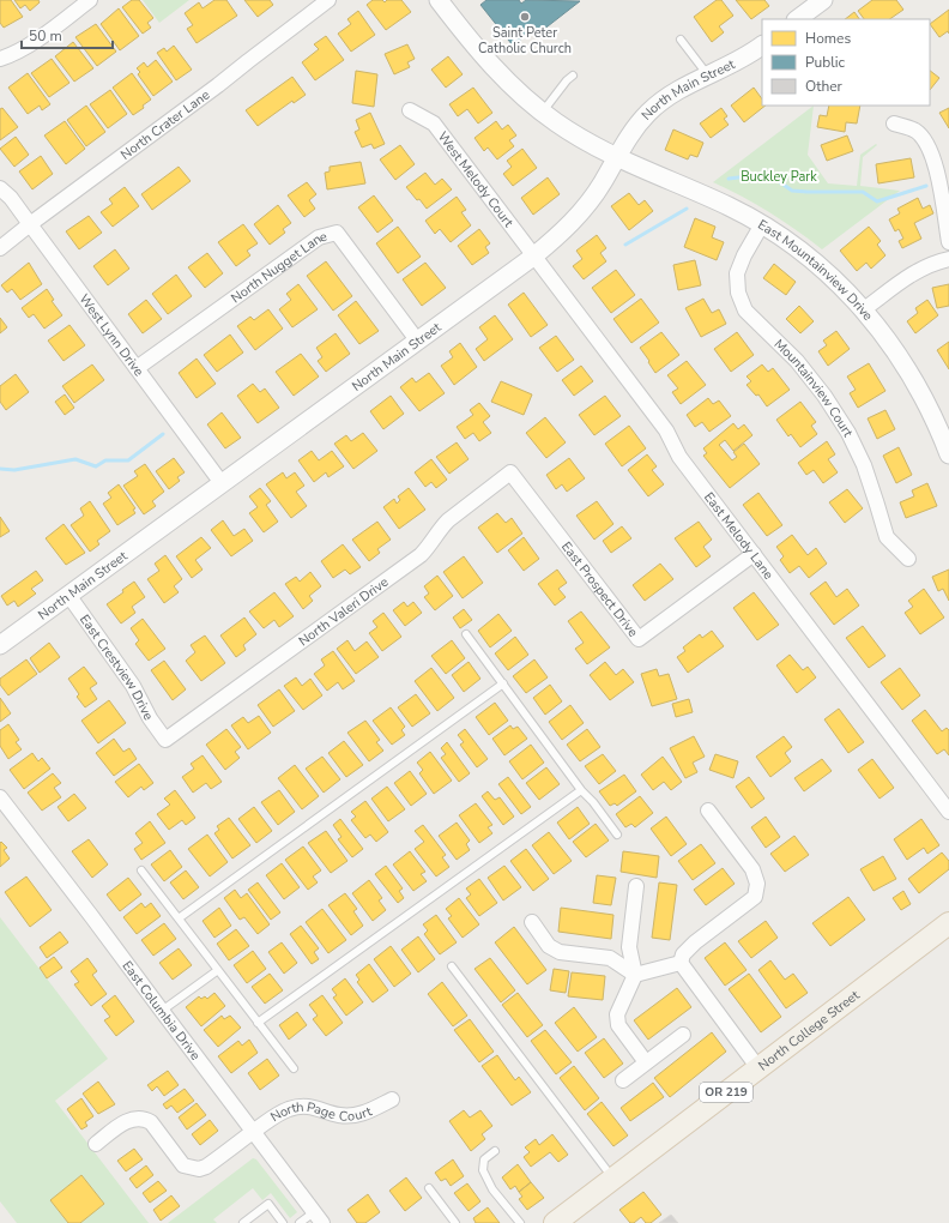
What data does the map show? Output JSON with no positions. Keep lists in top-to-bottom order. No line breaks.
{"streets":{"main road":["North College Street","OR 219"],"street":["North Main Street","North Crater Lane","West Melody Court","North Nugget Lane","East Mountainview Drive","West Lynn Drive","Mountainview Court","East Melody Lane","East Prospect Drive","North Valeri Drive","East Crestview Drive","East Columbia Drive","North Page Court"]},"crossings":[["North Main Street","West Melody Court"],["North Main Street","North Nugget Lane"],["North Main Street","East Mountainview Drive"],["North Main Street","West Lynn Drive"],["North Main Street","East Melody Lane"],["North Main Street","East Crestview Drive"],["North Crater Lane","West Lynn Drive"],["West Melody Court","East Melody Lane"],["North Nugget Lane","West Lynn Drive"],["East Mountainview Drive","Mountainview Court"],["East Melody Lane","East Prospect Drive"],["East Prospect Drive","North Valeri Drive"],["North Valeri Drive","East Crestview Drive"],["East Columbia Drive","North Page Court"]],"parks":["Buckley Park"],"places":["Saint Peter Catholic Church"],"legend":["Homes","Public","Other"],"scale_bar":"50 m"}
